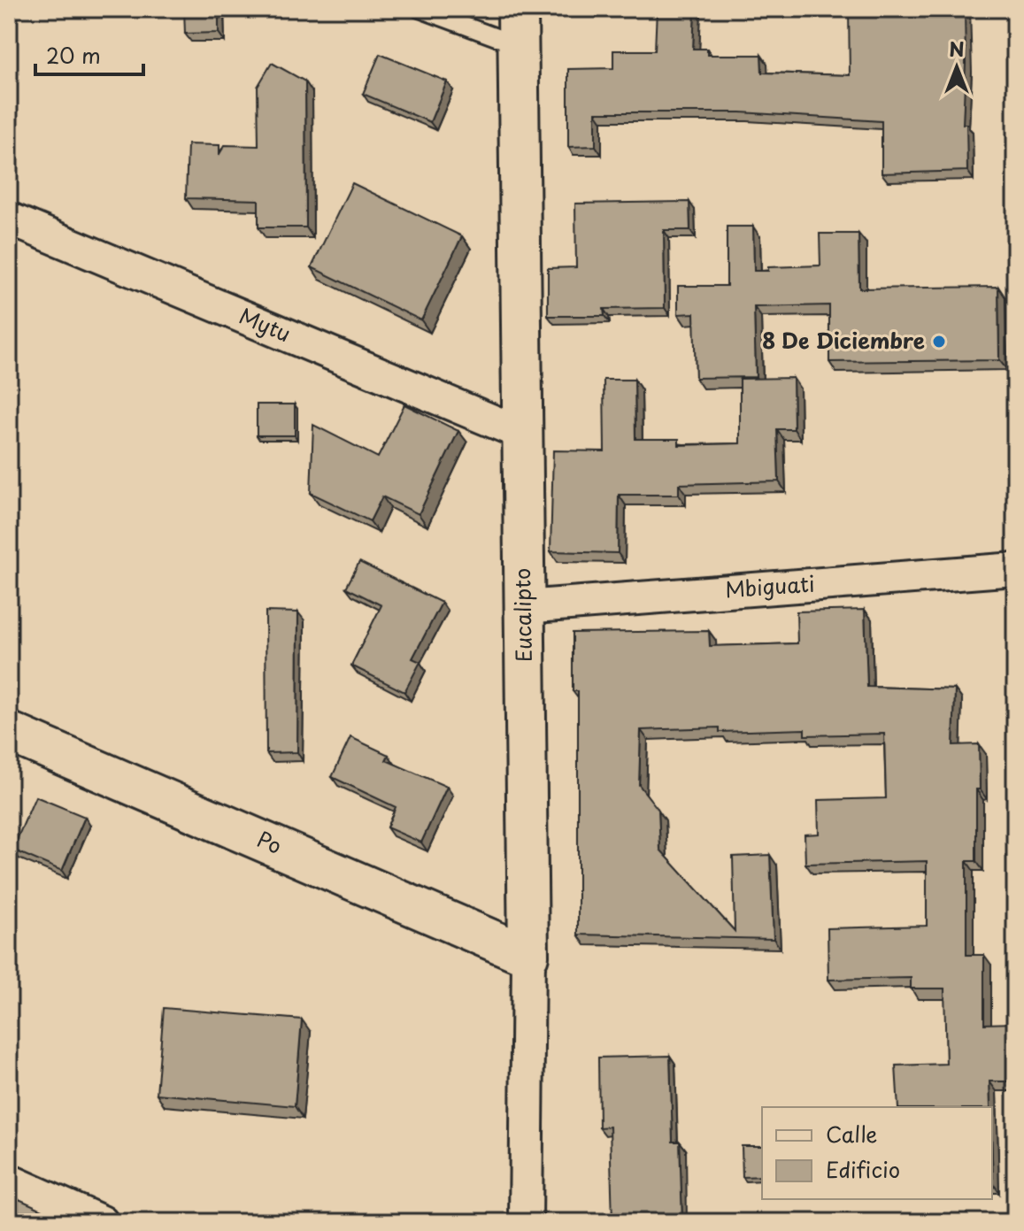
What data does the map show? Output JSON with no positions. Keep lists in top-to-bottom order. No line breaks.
{"streets":{"street":["Mytu","Mbiguati","Eucalipto","Po"]},"crossings":[["Mytu","Eucalipto"],["Mbiguati","Eucalipto"],["Eucalipto","Po"]],"places":["8 De Diciembre"],"legend":["Calle","Edificio"],"scale_bar":"20 m","north":"top"}
